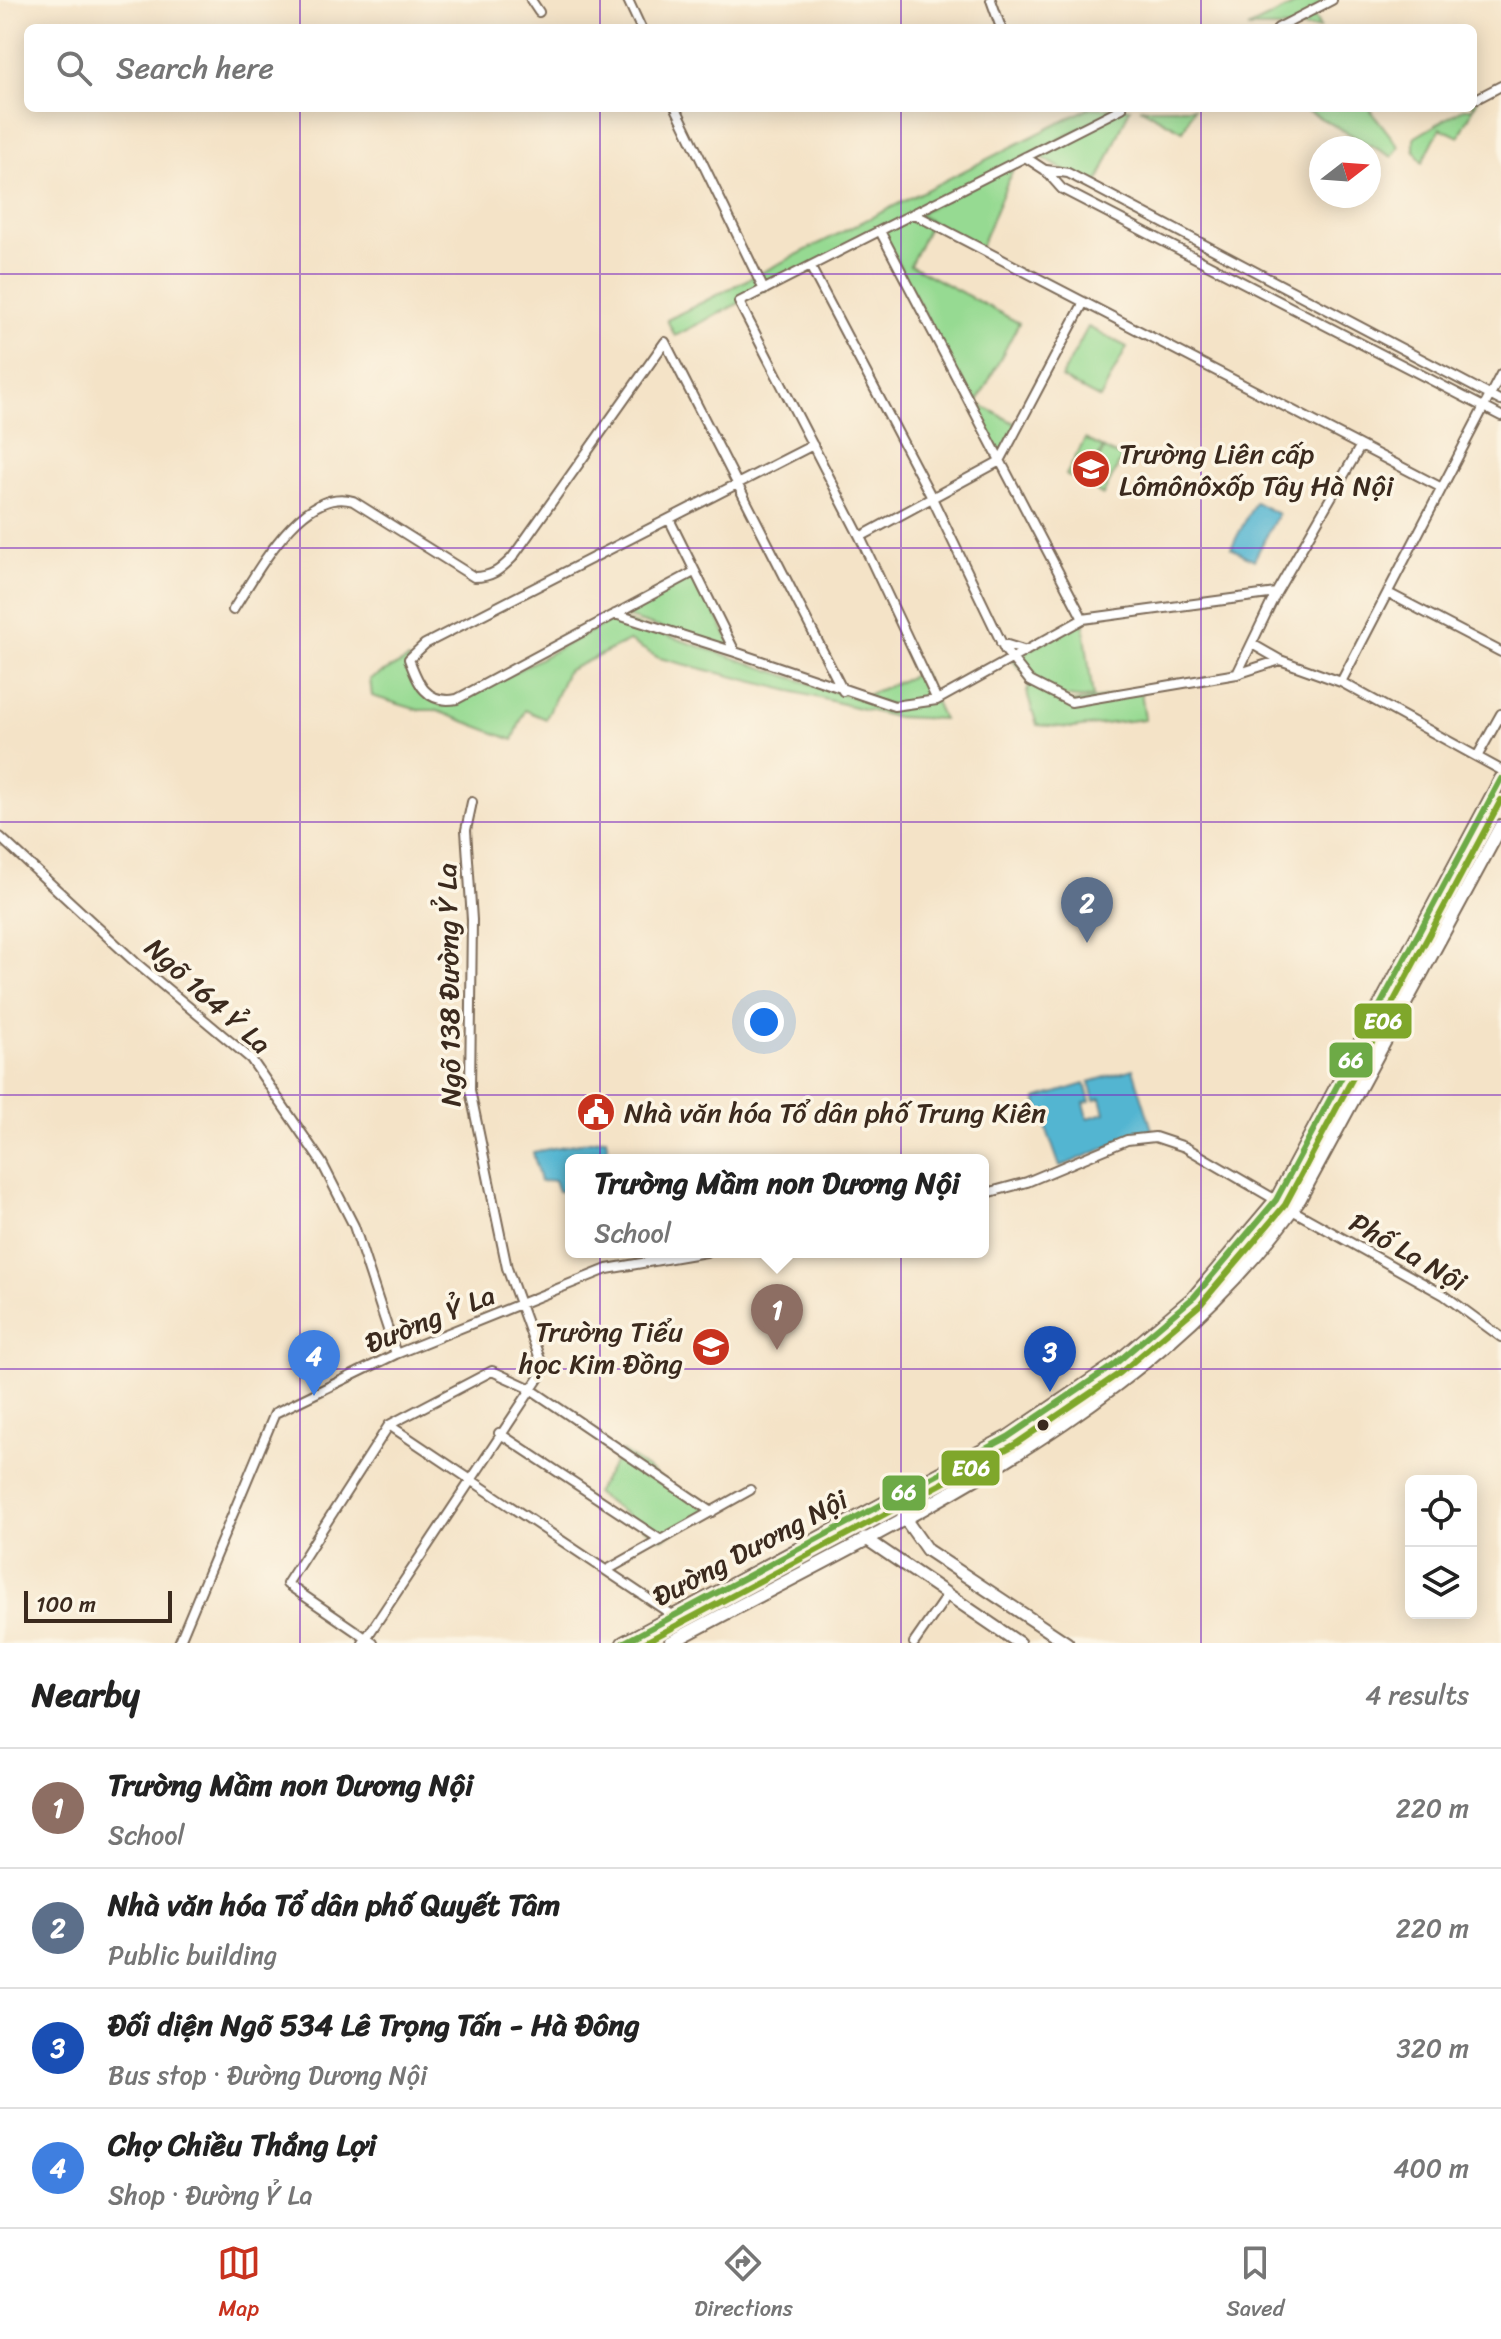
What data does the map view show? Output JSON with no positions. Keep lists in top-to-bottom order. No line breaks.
{"streets":{"main road":["Đường Dương Nội"],"street":["Ngõ 138 Đường Ỷ La","Ngõ 164 Ỷ La","Phố La Nội","Đường Ỷ La"]},"crossings":[["Ngõ 138 Đường Ỷ La","Đường Ỷ La"],["Ngõ 164 Ỷ La","Đường Ỷ La"],["Phố La Nội","Đường Dương Nội"]],"places":{"school or university":["Trường Liên cấp Lômônôxốp Tây Hà Nội","Trường Tiểu học Kim Đồng"],"public building":["Nhà văn hóa Tổ dân phố Trung Kiên"]},"lines":["transit line 66","transit line E06"],"scale_bar":"100 m","north":"right","page":{"search":"Search here","pins":["2","1","3","4"],"popup":["Trường Mầm non Dương Nội","School"],"scale":"100 m","heading":["Nearby","4 results"],"list":[{"mark":"1","name":"Trường Mầm non Dương Nội","note":"School","value":"220 m"},{"mark":"2","name":"Nhà văn hóa Tổ dân phố Quyết Tâm","note":"Public building","value":"220 m"},{"mark":"3","name":"Đối diện Ngõ 534 Lê Trọng Tấn - Hà Đông","note":"Bus stop · Đường Dương Nội","value":"320 m"},{"mark":"4","name":"Chợ Chiều Thắng Lợi","note":"Shop · Đường Ỷ La","value":"400 m"}],"nav":["Map","Directions","Saved"]}}
